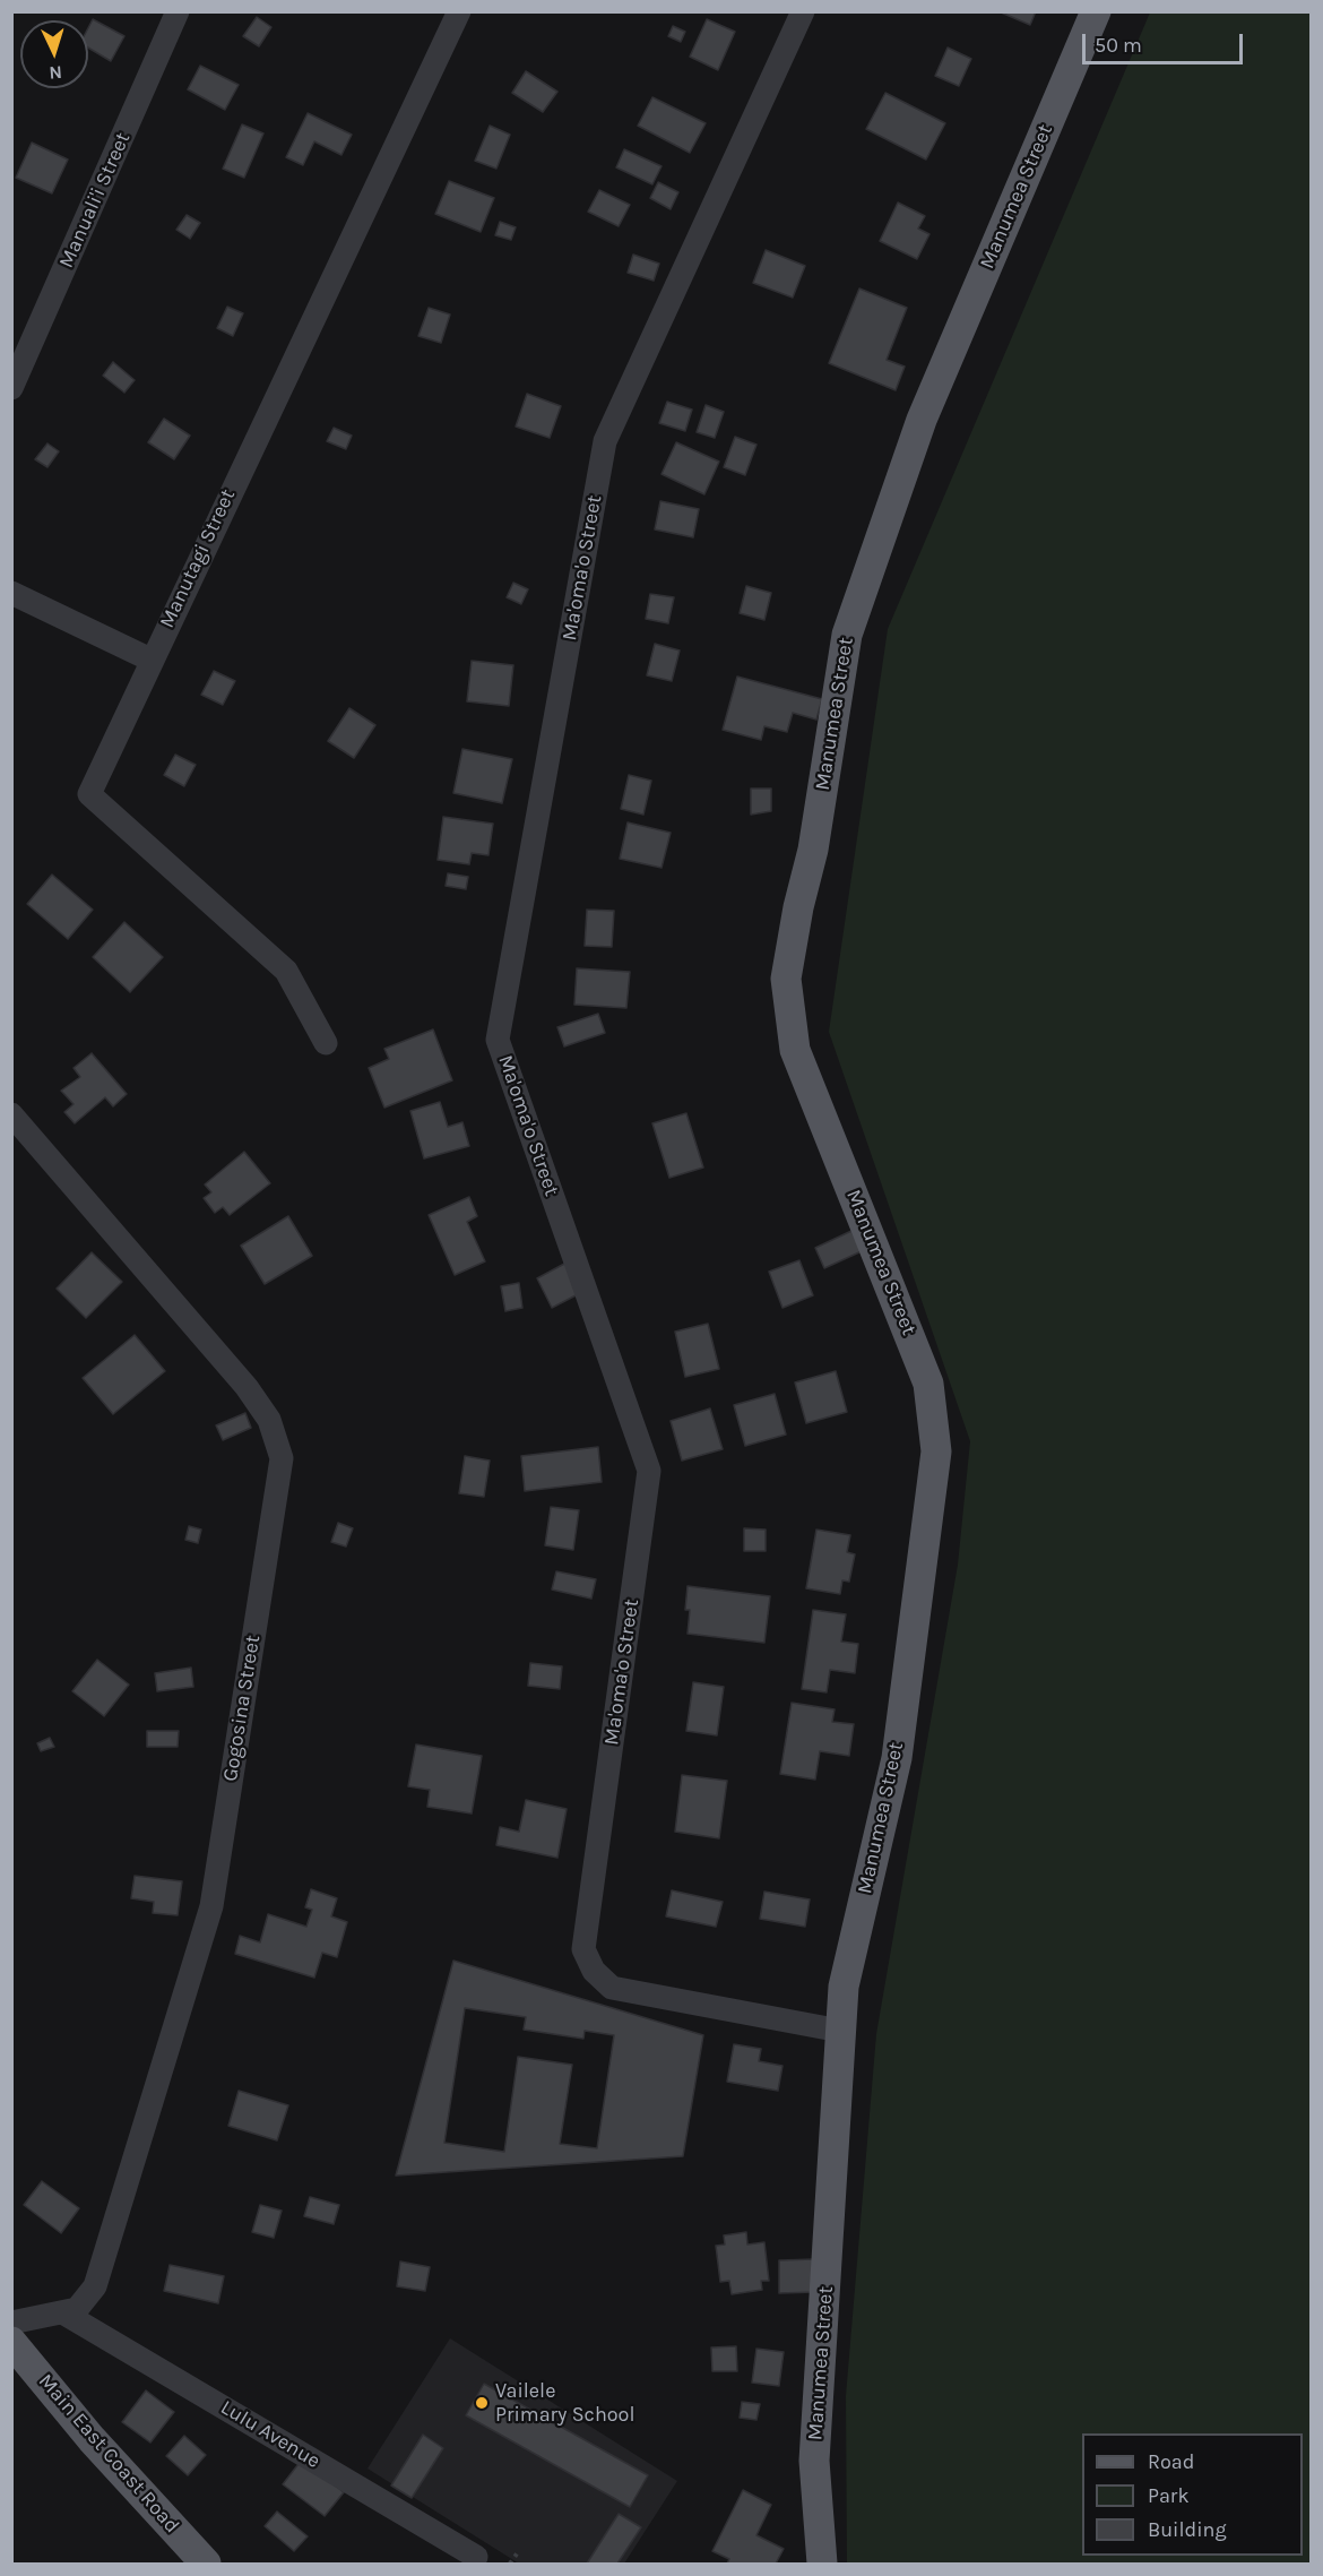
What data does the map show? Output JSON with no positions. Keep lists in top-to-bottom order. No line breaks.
{"streets":{"main road":["Manumea Street","Main East Coast Road"],"street":["Manuali'i Street","Manutagi Street","Ma'oma'o Street","Gogosina Street","Lulu Avenue"]},"crossings":[["Manumea Street","Ma'oma'o Street"],["Gogosina Street","Lulu Avenue"]],"places":["Vailele Primary School"],"legend":["Road","Park","Building"],"scale_bar":"50 m","north":"bottom"}
